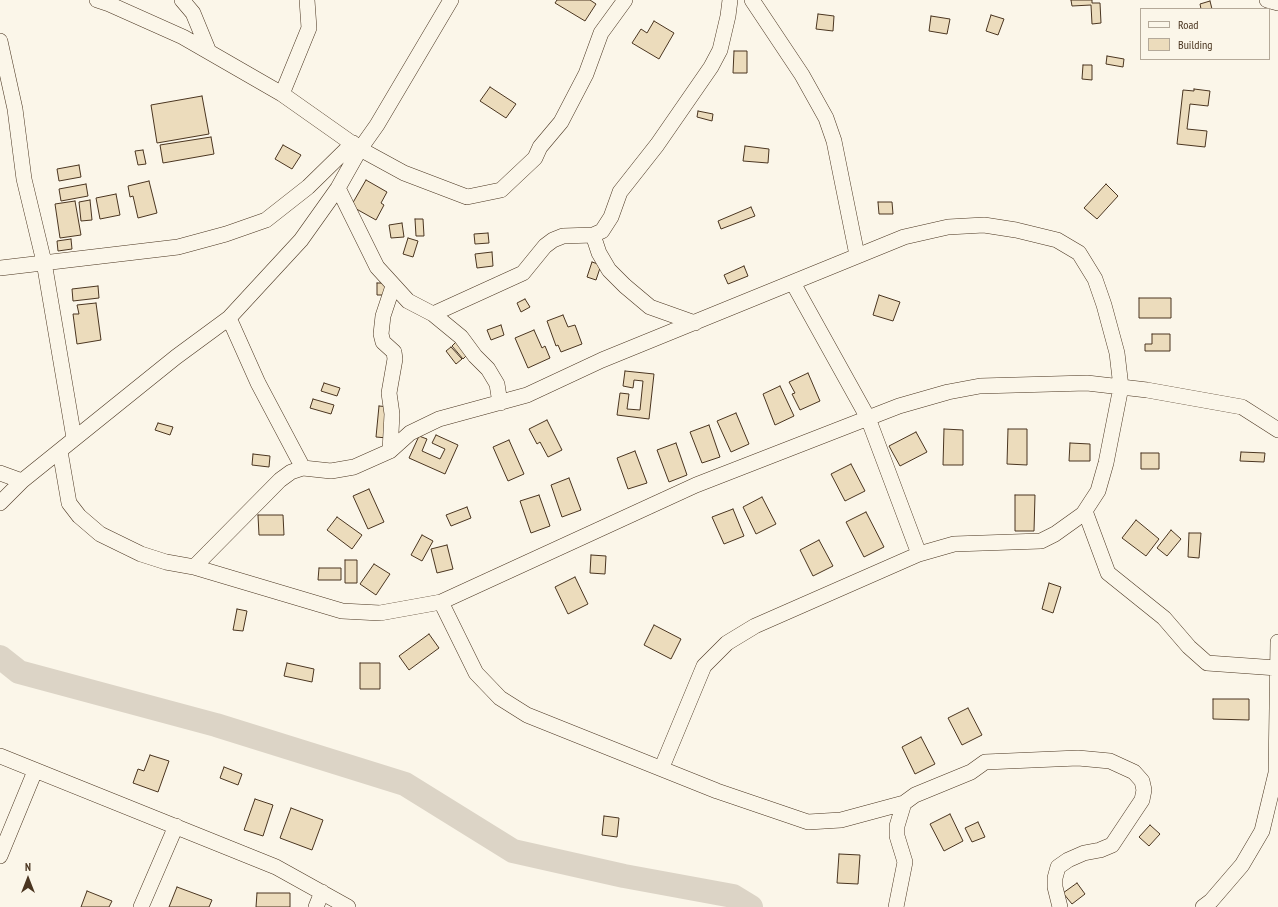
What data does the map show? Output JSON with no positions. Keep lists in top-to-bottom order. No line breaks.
{"legend":["Road","Building"],"north":"top"}
